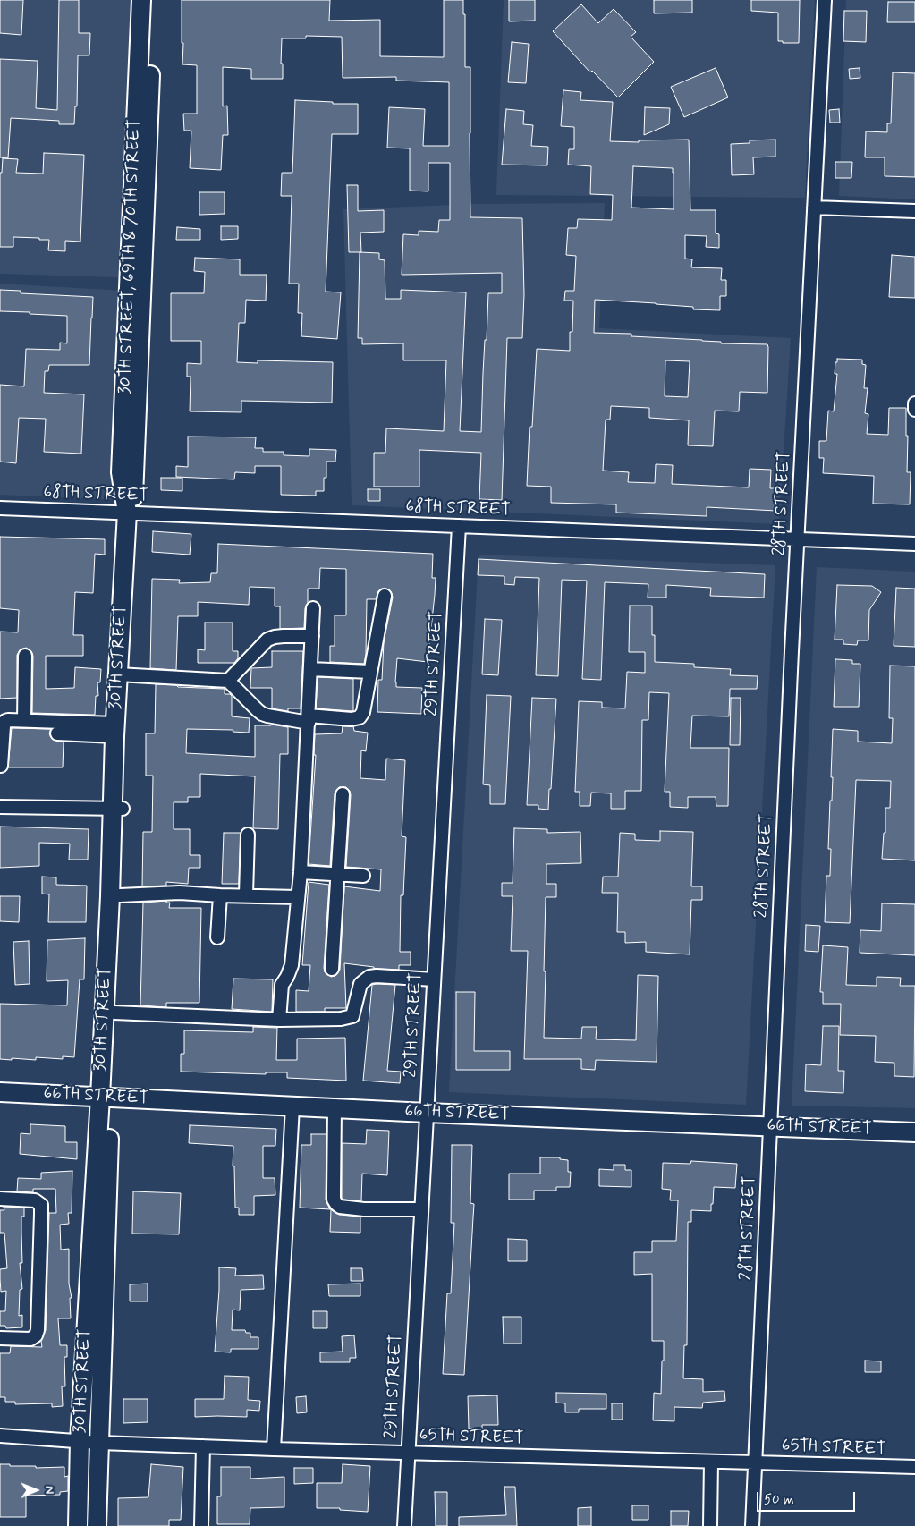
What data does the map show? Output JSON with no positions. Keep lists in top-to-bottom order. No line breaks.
{"streets":{"main road":["30TH STREET, 69TH & 70TH STREET","30TH STREET","66TH STREET"],"street":["68TH STREET","28TH STREET","29TH STREET","65TH STREET"]},"crossings":[["30TH STREET, 69TH & 70TH STREET","68TH STREET"],["30TH STREET, 69TH & 70TH STREET","30TH STREET"],["68TH STREET","28TH STREET"],["68TH STREET","30TH STREET"],["68TH STREET","29TH STREET"],["28TH STREET","66TH STREET"],["28TH STREET","65TH STREET"],["30TH STREET","66TH STREET"],["30TH STREET","65TH STREET"],["29TH STREET","66TH STREET"],["29TH STREET","65TH STREET"]],"scale_bar":"50 m","north":"right"}
